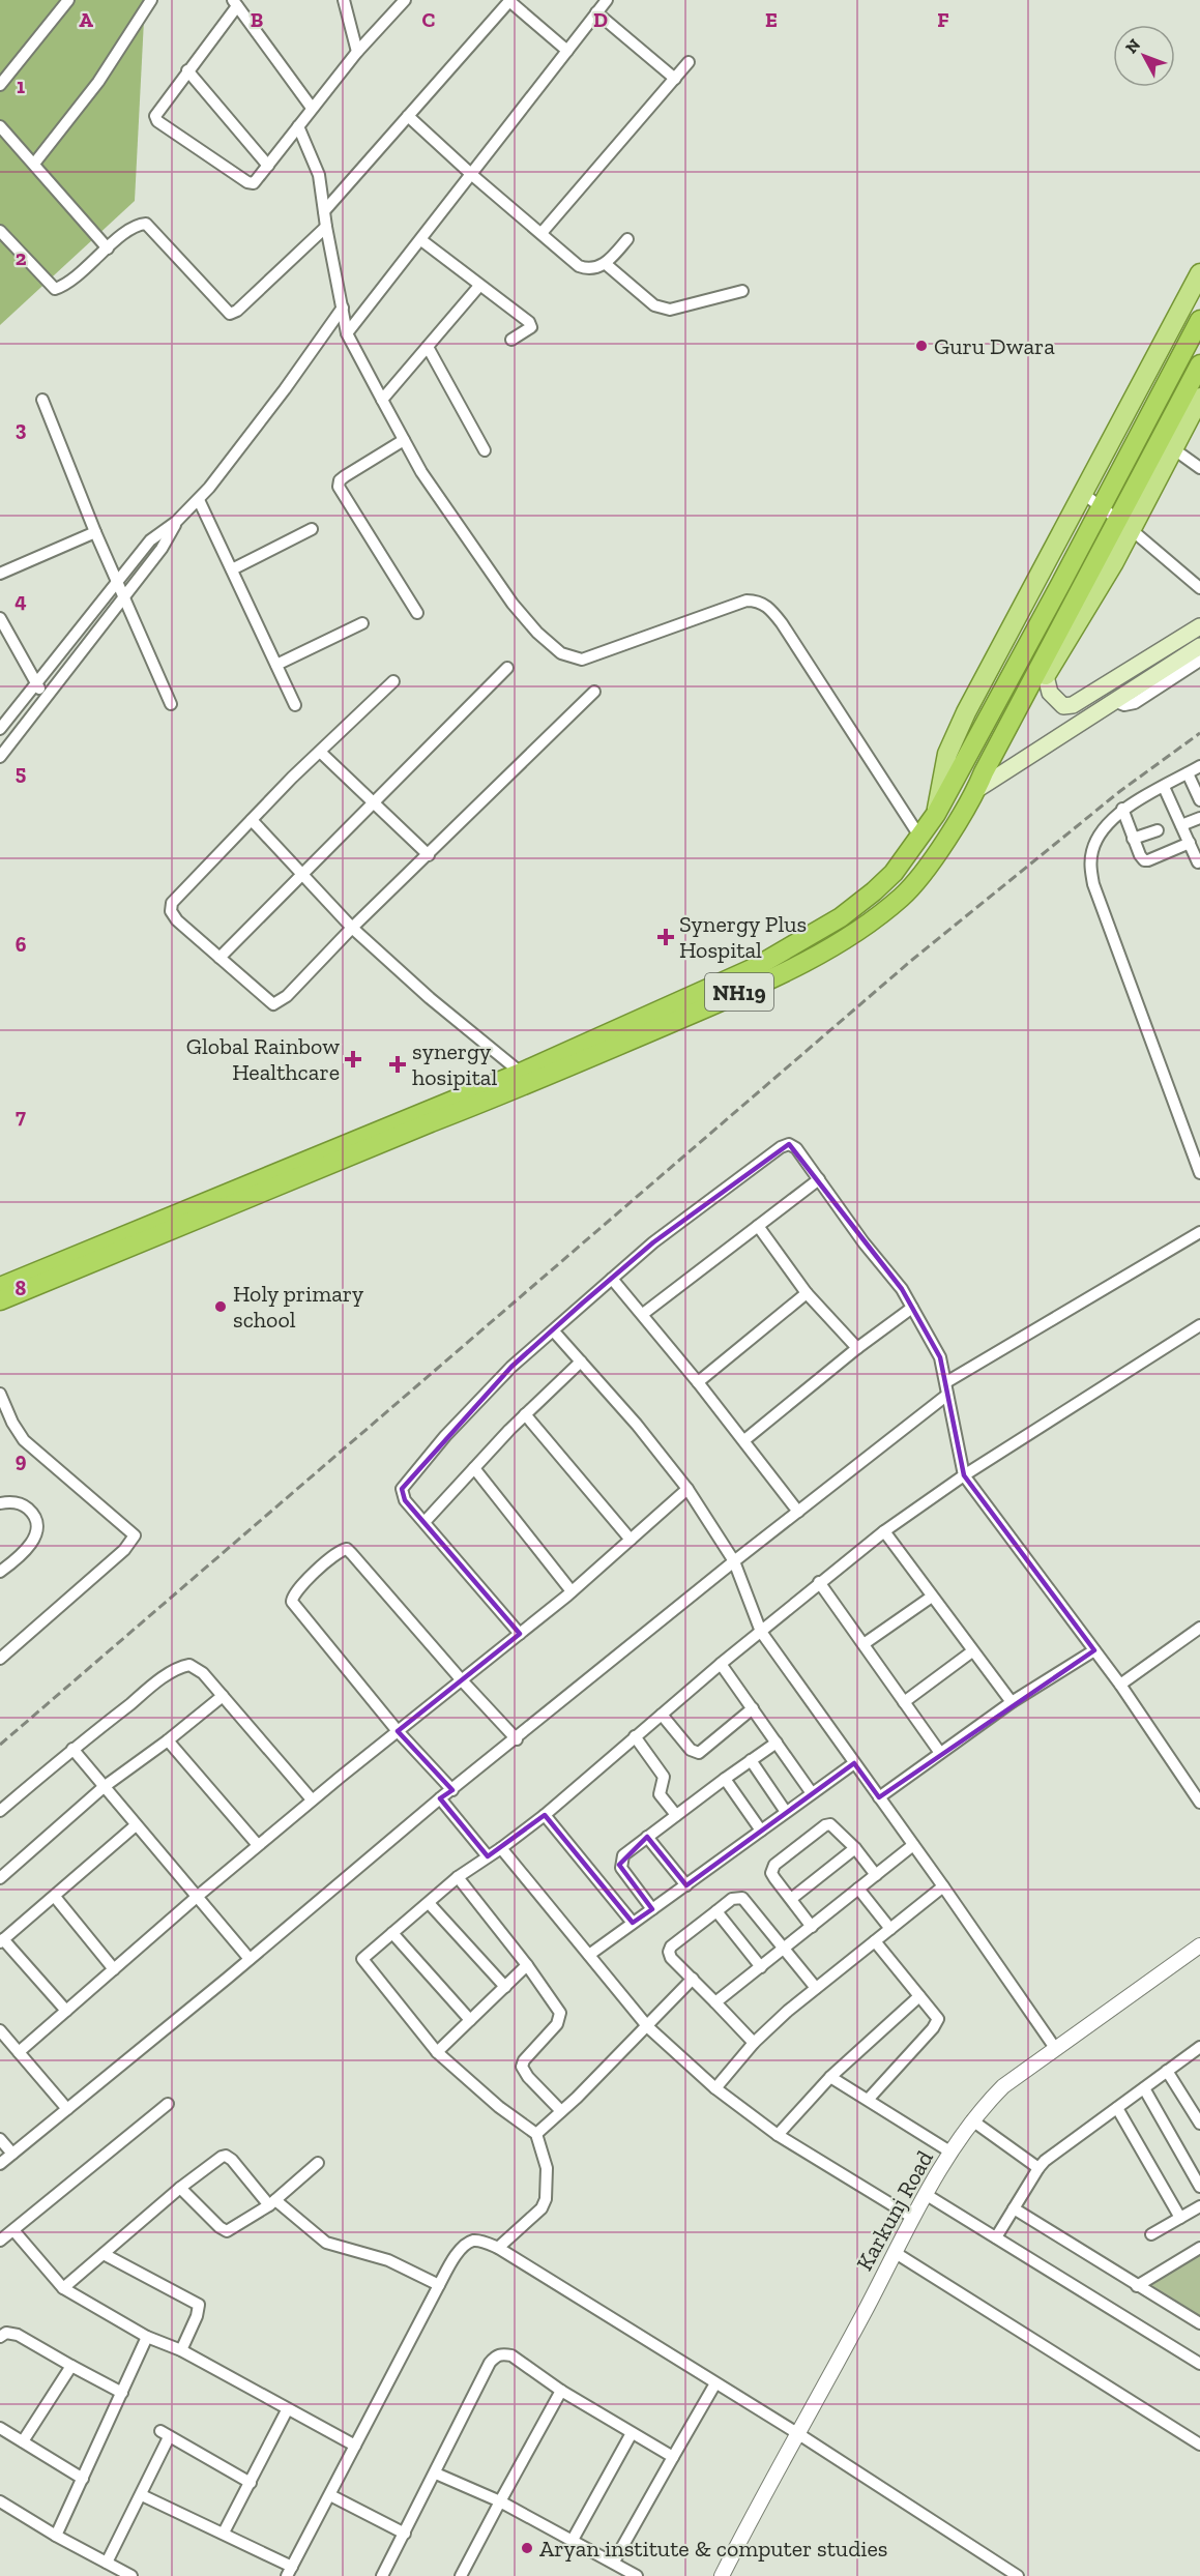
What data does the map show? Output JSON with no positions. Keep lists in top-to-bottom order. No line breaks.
{"streets":{"highway":["NH19"],"street":["Karkunj Road"]},"places":{"other":["Guru Dwara","Holy primary school","Aryan institute & computer studies"],"health":["Synergy Plus Hospital","Global Rainbow Healthcare","synergy hosipital"]},"north":"top left","grid":{"columns":["A","B","C","D","E","F"],"rows":["1","2","3","4","5","6","7","8","9"]}}
